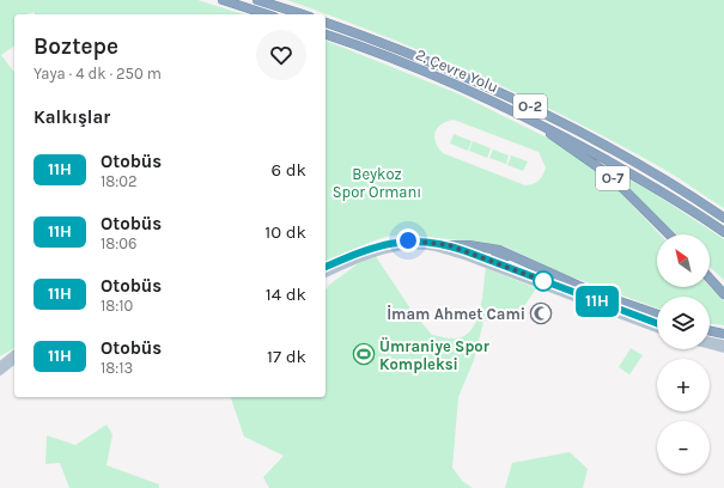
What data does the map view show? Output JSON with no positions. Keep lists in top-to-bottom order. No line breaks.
{"streets":{"highway":["2. Çevre Yolu","O-2","O-7"]},"crossings":[["2. Çevre Yolu","O-7"]],"parks":["Beykoz Spor Ormanı"],"places":{"mosque":["İmam Ahmet Cami"],"sports":["Ümraniye Spor Kompleksi"]},"lines":["bus line 11H"],"north":"top left","page":{"on_map":"11H","heading":[["Boztepe","Yaya · 4 dk · 250 m"],"Kalkışlar"],"list":[{"mark":"11H","name":"Otobüs","note":"18:02","value":"6 dk"},{"mark":"11H","name":"Otobüs","note":"18:06","value":"10 dk"},{"mark":"11H","name":"Otobüs","note":"18:10","value":"14 dk"},{"mark":"11H","name":"Otobüs","note":"18:13","value":"17 dk"}],"map_buttons":["+","−"]}}
